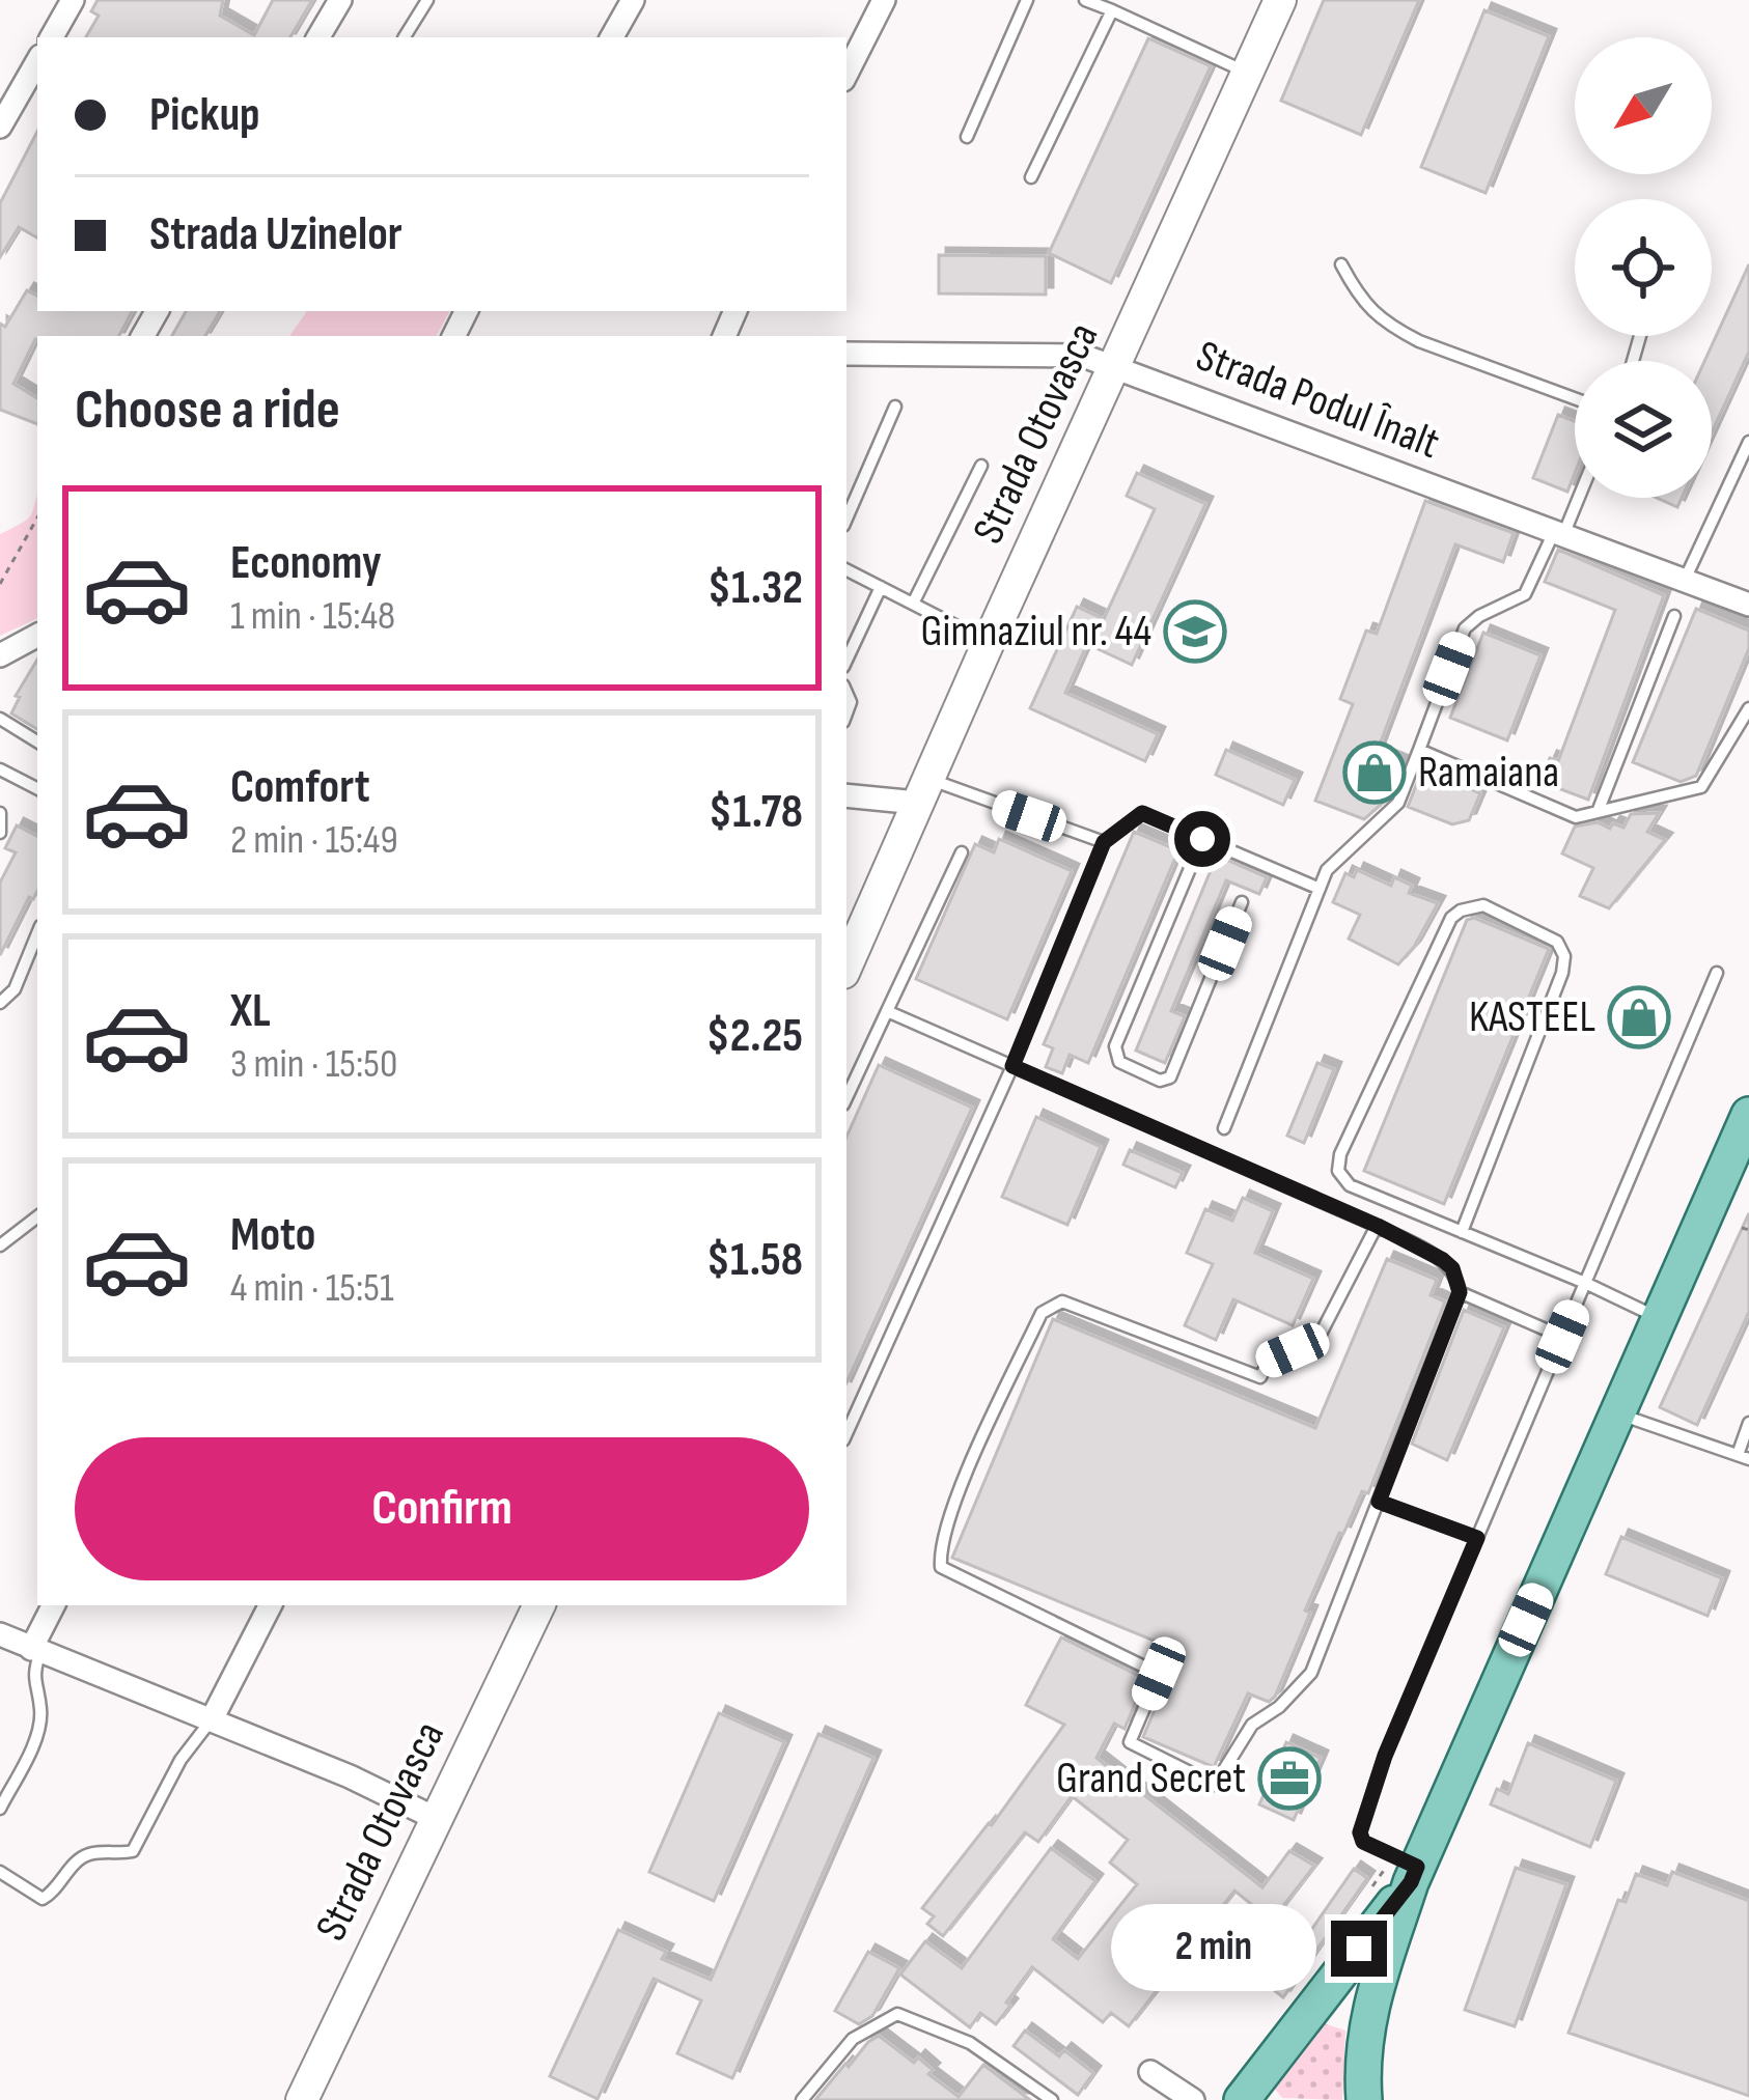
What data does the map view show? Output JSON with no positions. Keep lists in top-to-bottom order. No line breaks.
{"streets":{"street":["Strada Podul Înalt","Strada Otovasca"]},"crossings":[["Strada Podul Înalt","Strada Otovasca"]],"places":{"school or university":["Gimnaziul nr. 44"],"shop":["Ramaiana","KASTEEL"],"office":["Grand Secret"]},"north":"bottom left","page":{"banner":["Pickup","Strada Uzinelor"],"heading":"Choose a ride","list":[{"name":"Economy","note":"1 min · 15:48","value":"$1.32"},{"name":"Comfort","note":"2 min · 15:49","value":"$1.78"},{"name":"XL","note":"3 min · 15:50","value":"$2.25"},{"name":"Moto","note":"4 min · 15:51","value":"$1.58"}],"buttons":"Confirm","bubble":"2 min"}}
